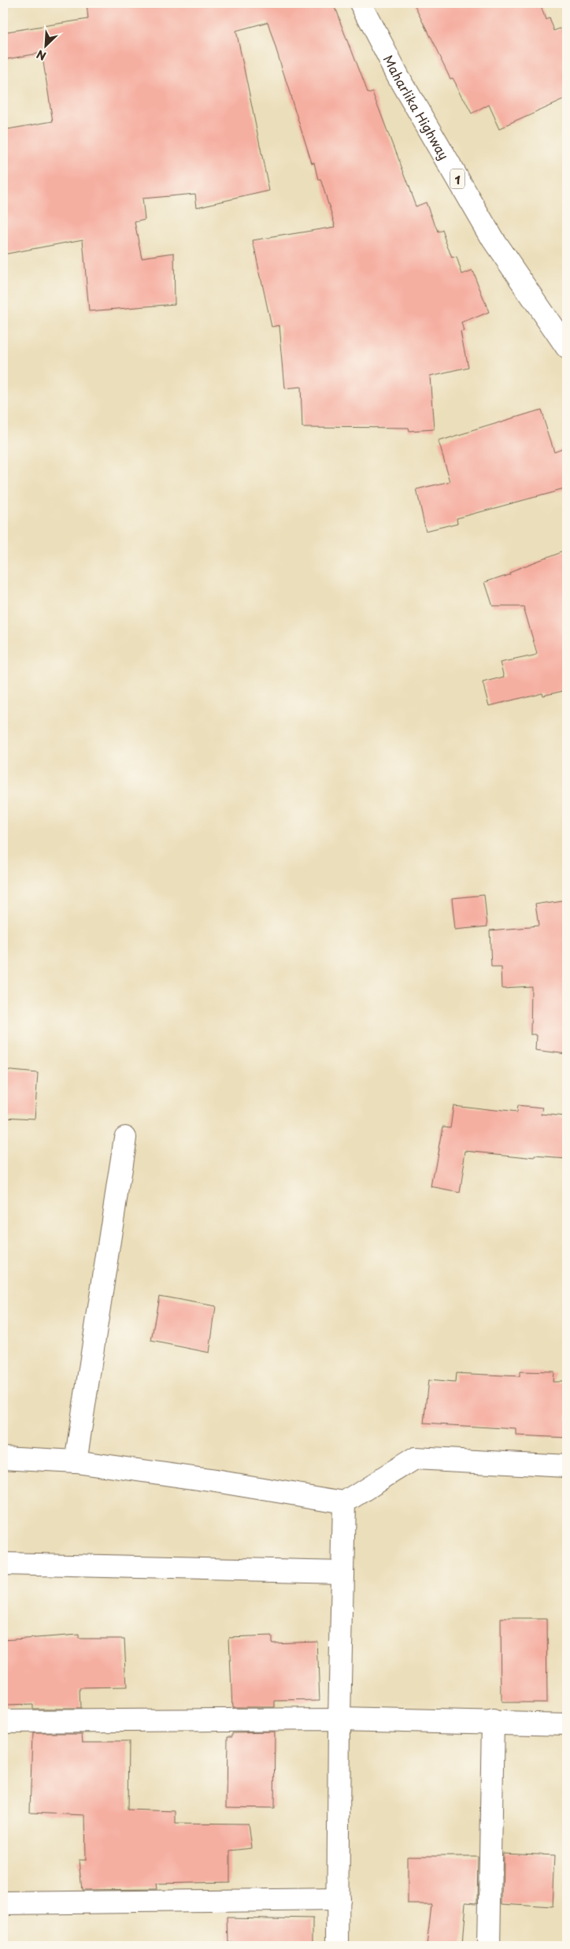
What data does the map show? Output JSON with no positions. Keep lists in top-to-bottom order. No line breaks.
{"streets":{"main road":["Maharlika Highway","1"]},"north":"bottom left"}
